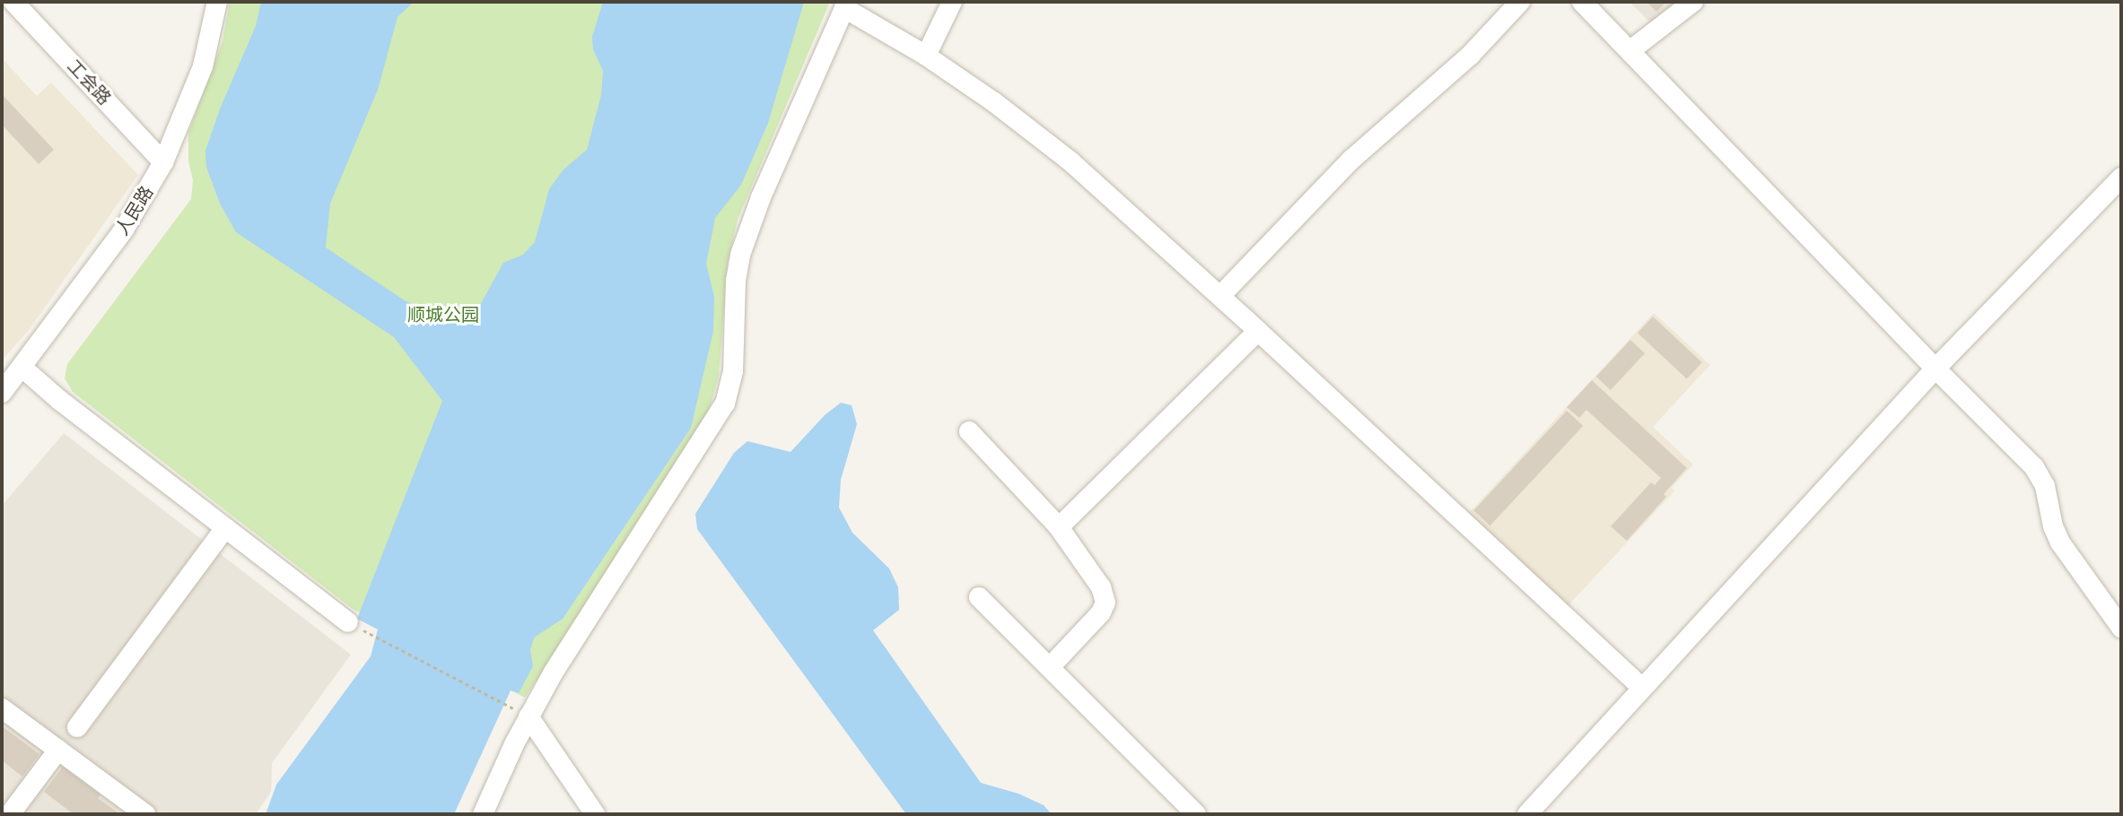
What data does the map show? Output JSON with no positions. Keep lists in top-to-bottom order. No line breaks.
{"streets":{"street":["工会路","人民路"]},"crossings":[["工会路","人民路"]],"parks":["顺城公园"]}
